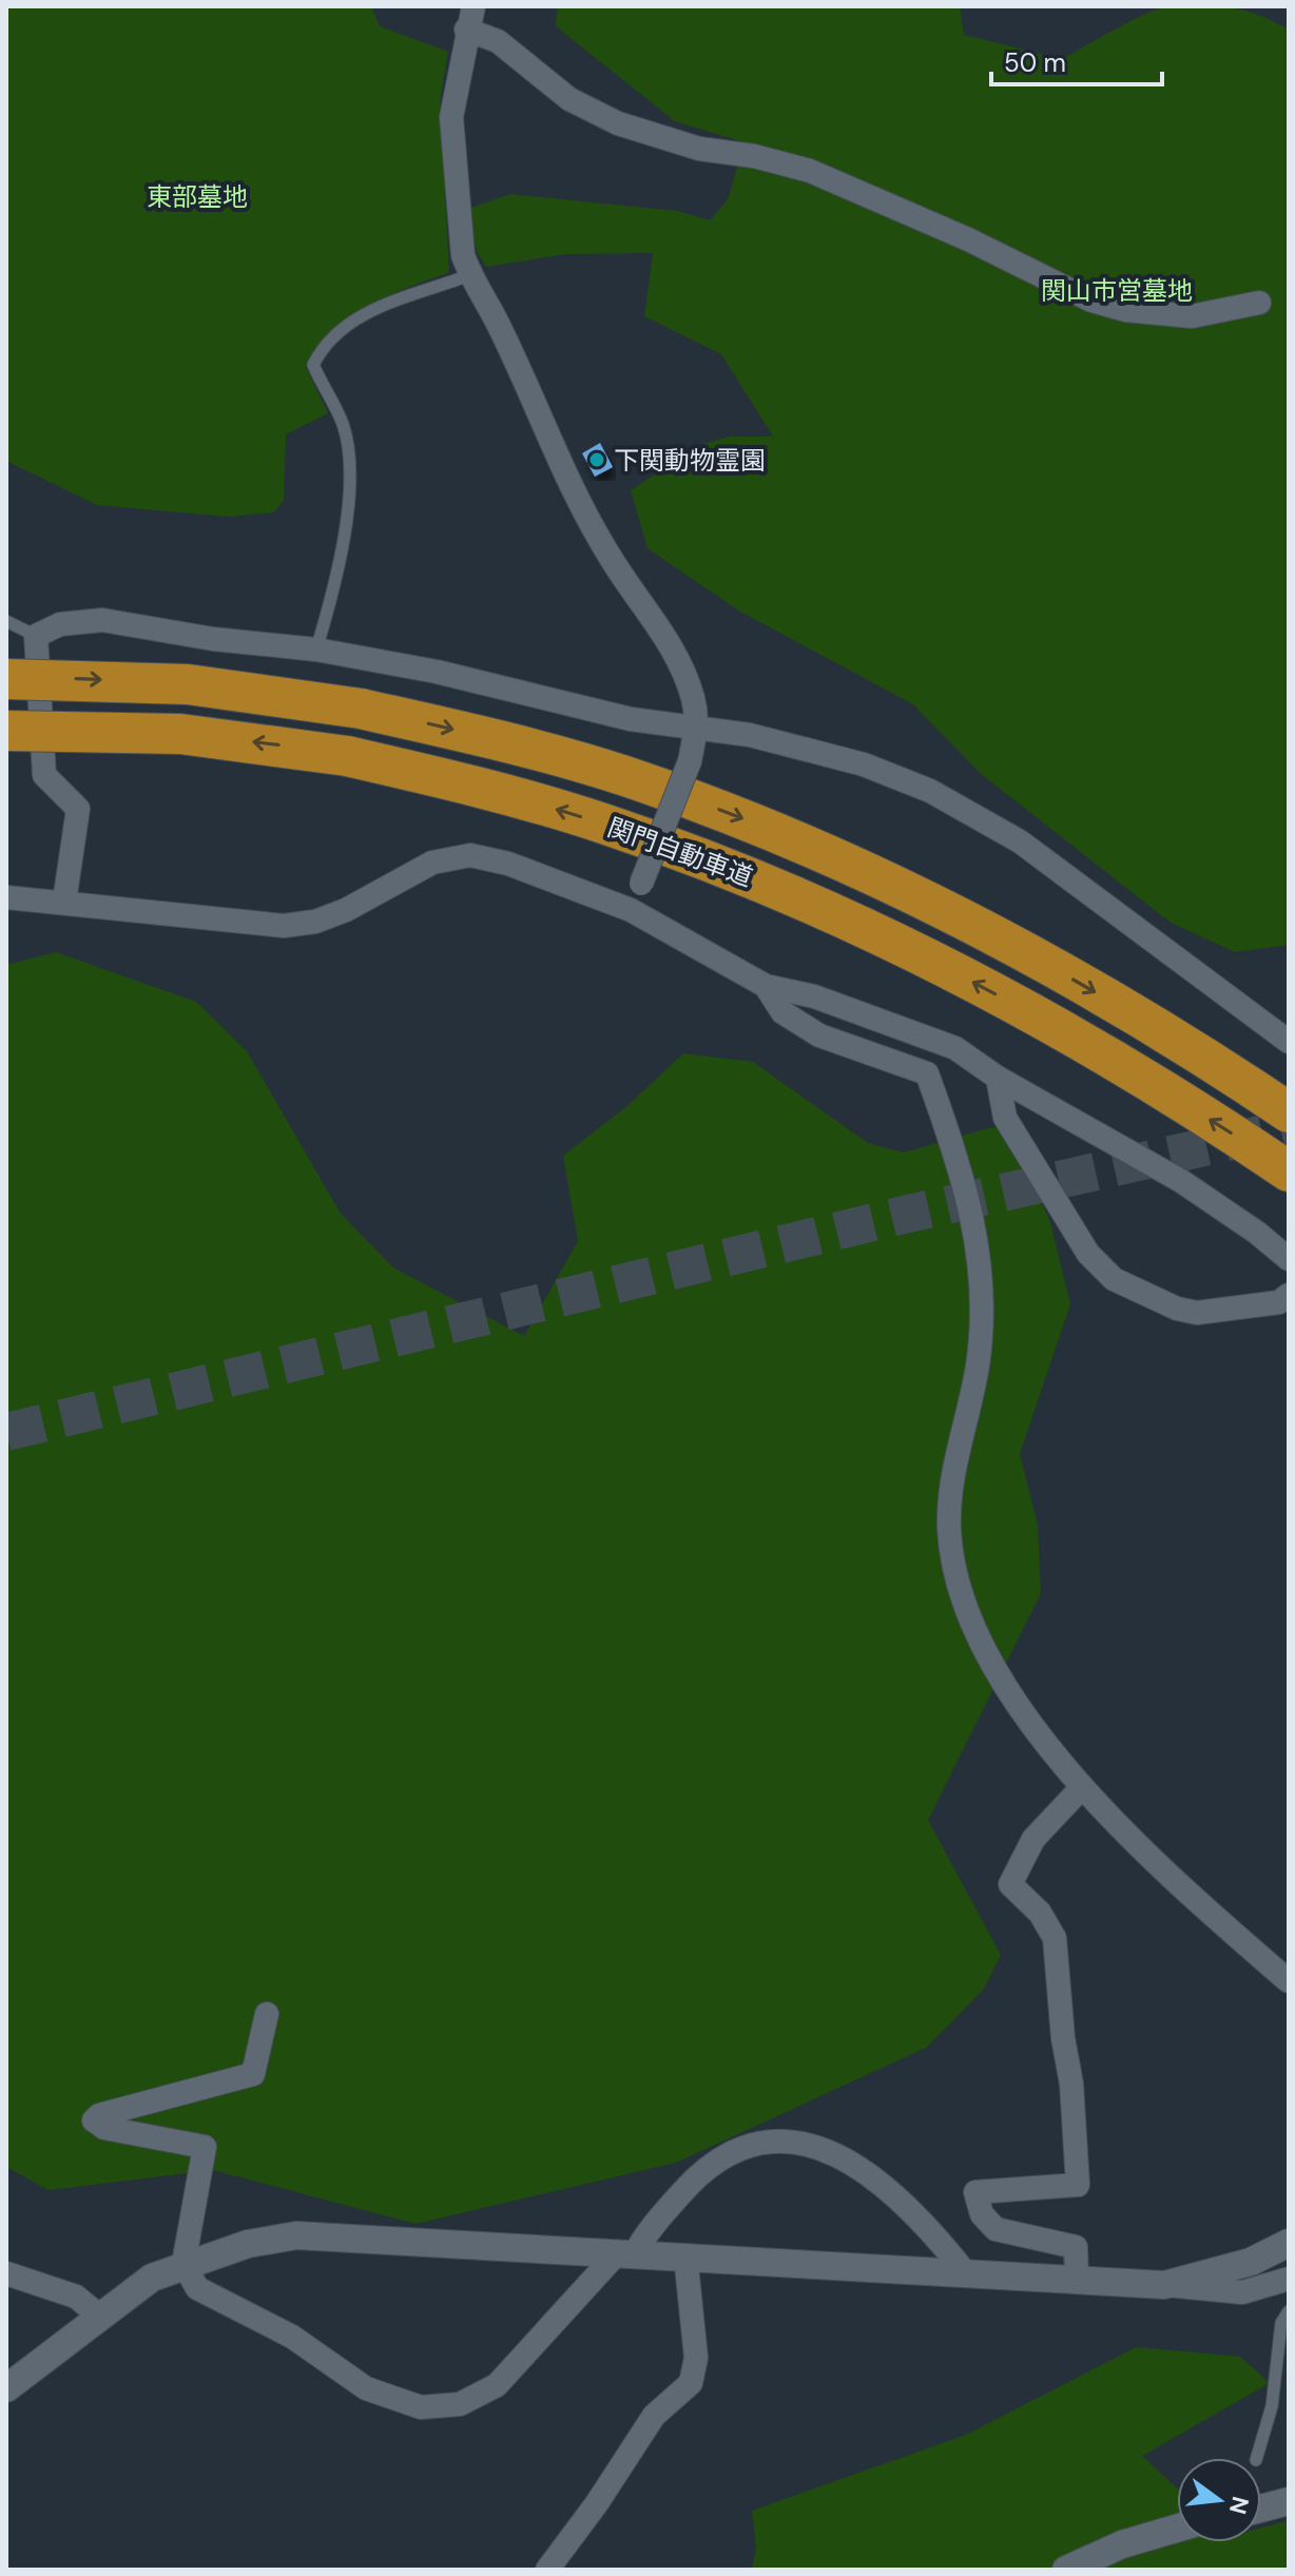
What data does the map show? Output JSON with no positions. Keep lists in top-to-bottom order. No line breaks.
{"streets":{"highway":["関門自動車道"]},"parks":["東部墓地","関山市営墓地"],"places":["下関動物霊園"],"scale_bar":"50 m","north":"right"}
